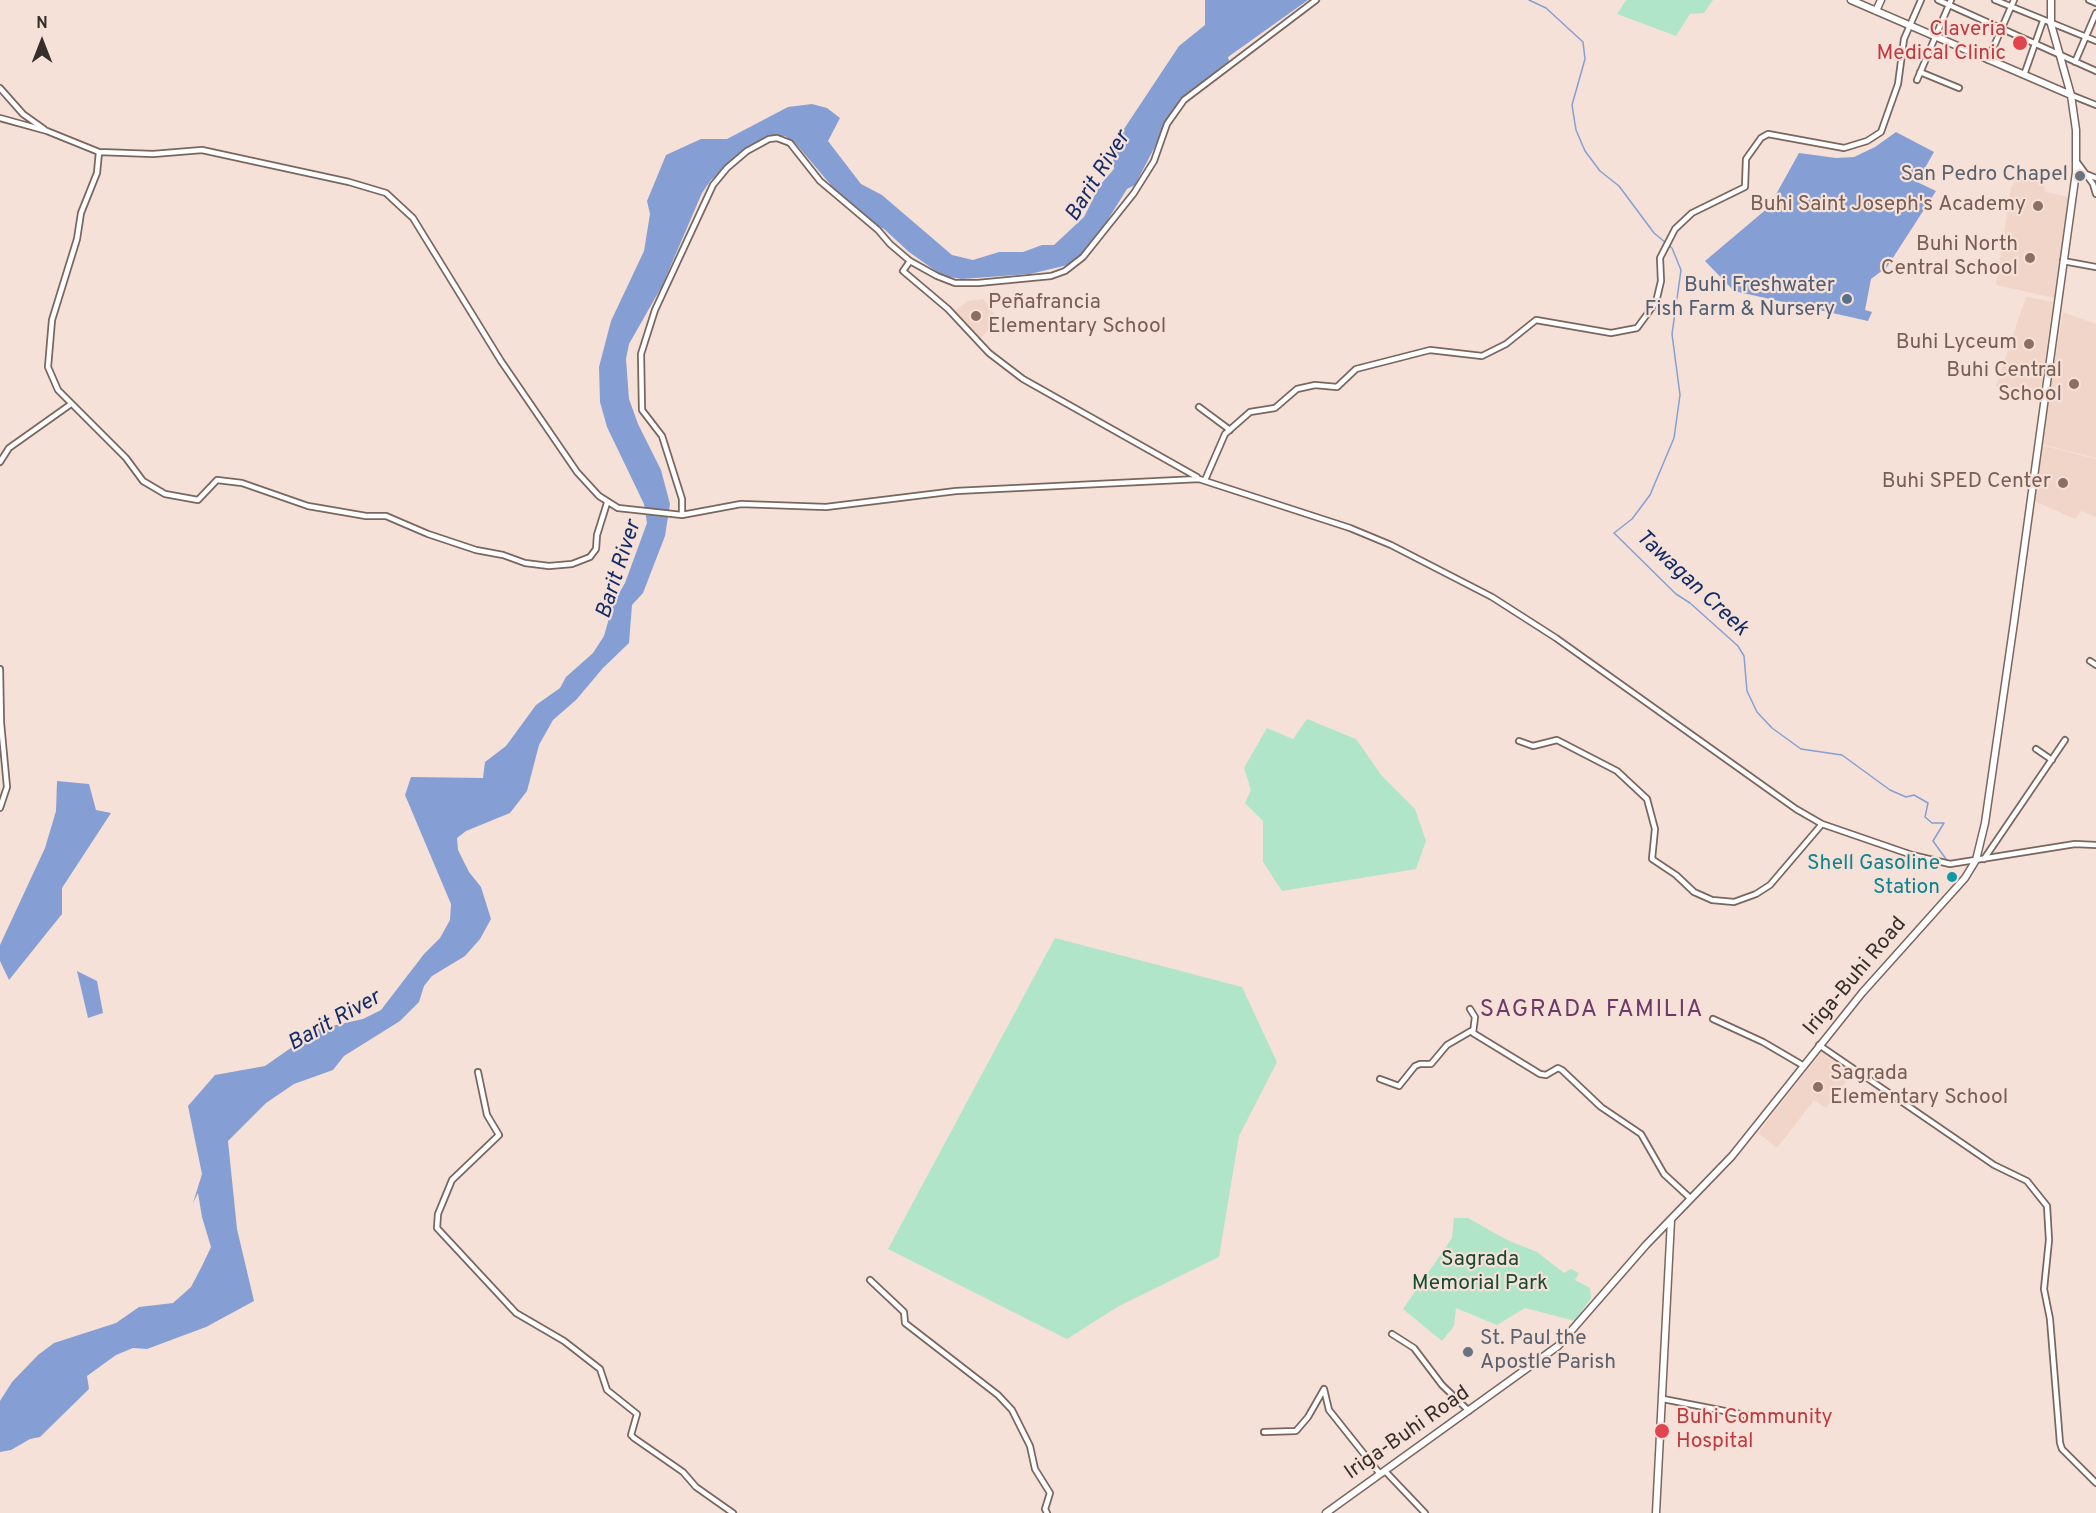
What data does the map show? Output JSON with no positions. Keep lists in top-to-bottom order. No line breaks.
{"streets":{"main road":["Iriga-Buhi Road"]},"districts":["SAGRADA FAMILIA"],"water":["Barit River","Tawagan Creek"],"parks":["Sagrada Memorial Park"],"places":["Claveria Medical Clinic","San Pedro Chapel","Buhi Saint Joseph's Academy","Buhi North Central School","Buhi Freshwater Fish Farm & Nursery","Peñafrancia Elementary School","Buhi Lyceum","Buhi Central School","Buhi SPED Center","Shell Gasoline Station","Sagrada Elementary School","St. Paul the Apostle Parish","Buhi Community Hospital"],"north":"top"}
